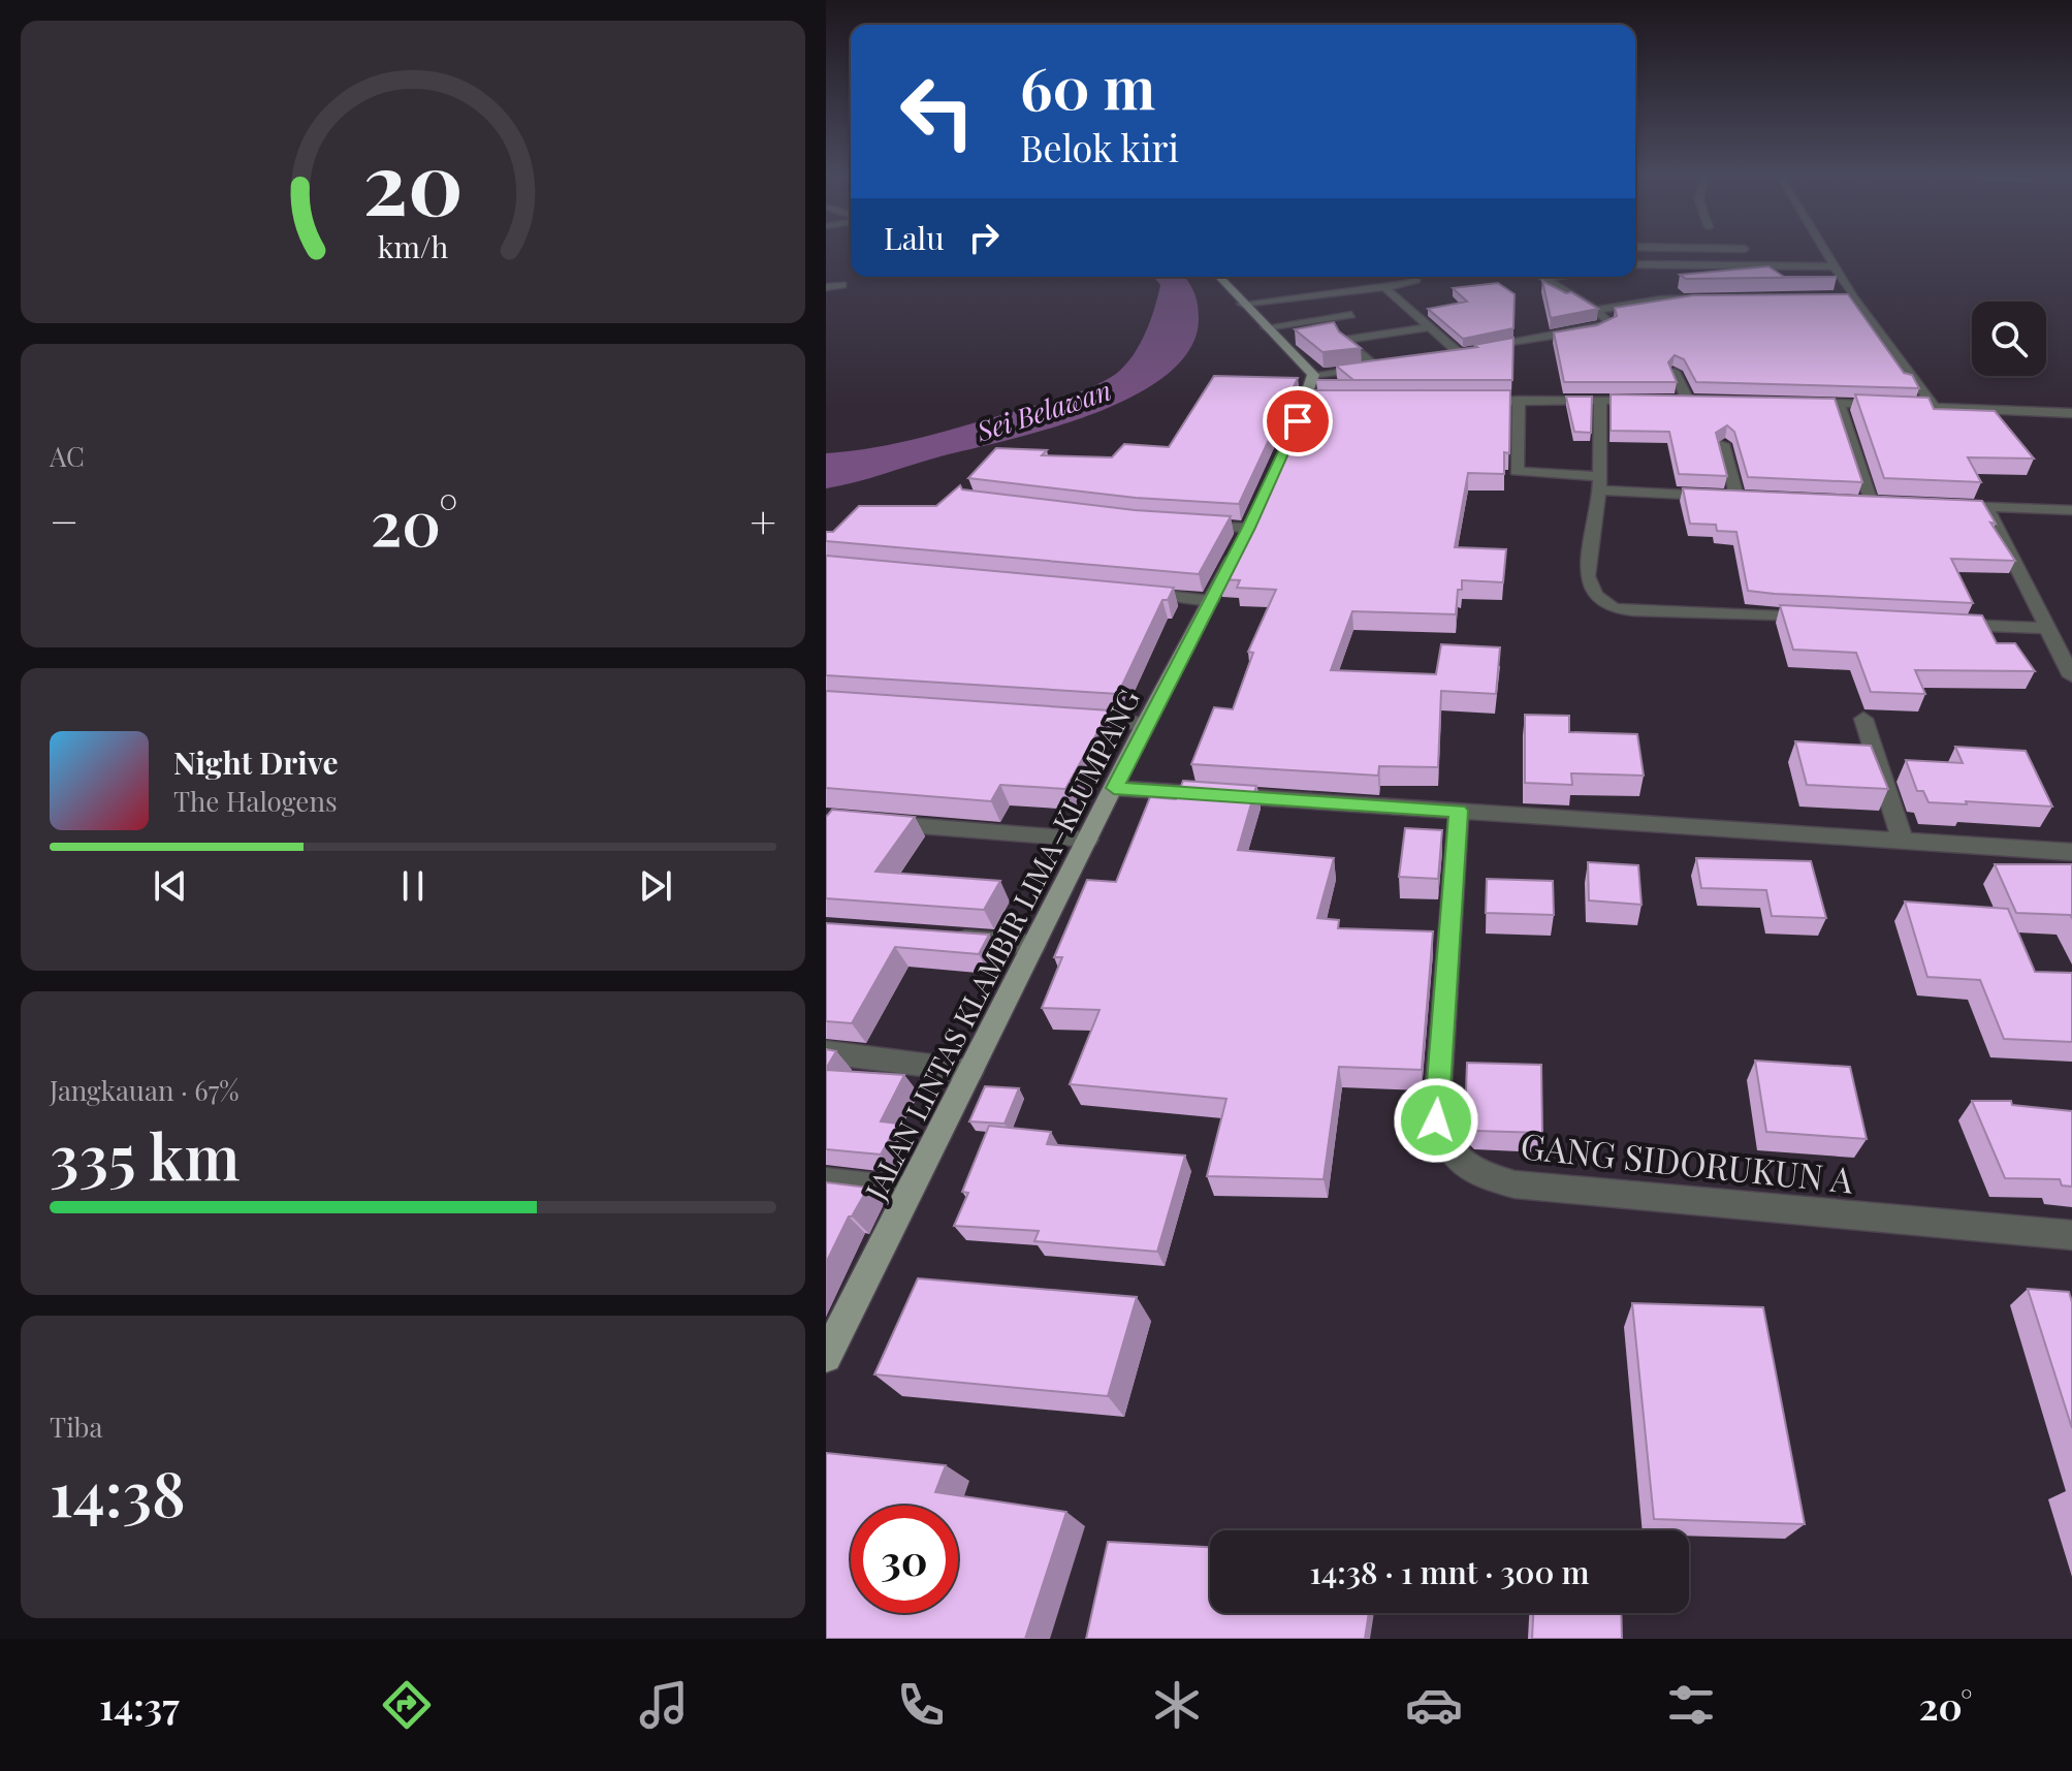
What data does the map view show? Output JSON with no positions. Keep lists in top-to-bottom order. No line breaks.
{"streets":{"main road":["JALAN LINTAS KLAMBIR LIMA–KLUMPANG"],"street":["GANG SIDORUKUN A"]},"water":["Sei Belawan"],"page":{"turn":["60 m","Belok kiri"],"then":"Lalu","tile":["AC",["Jangkauan · 67%","335 km"],["Tiba","14:38"]],"heat":["−","20°","+"],"song":["Night Drive","The Halogens"],"limit":"30","trip":"14:38 · 1 mnt · 300 m","tabs":["14:37","20°"],"gauge":["20","km/h"]}}
